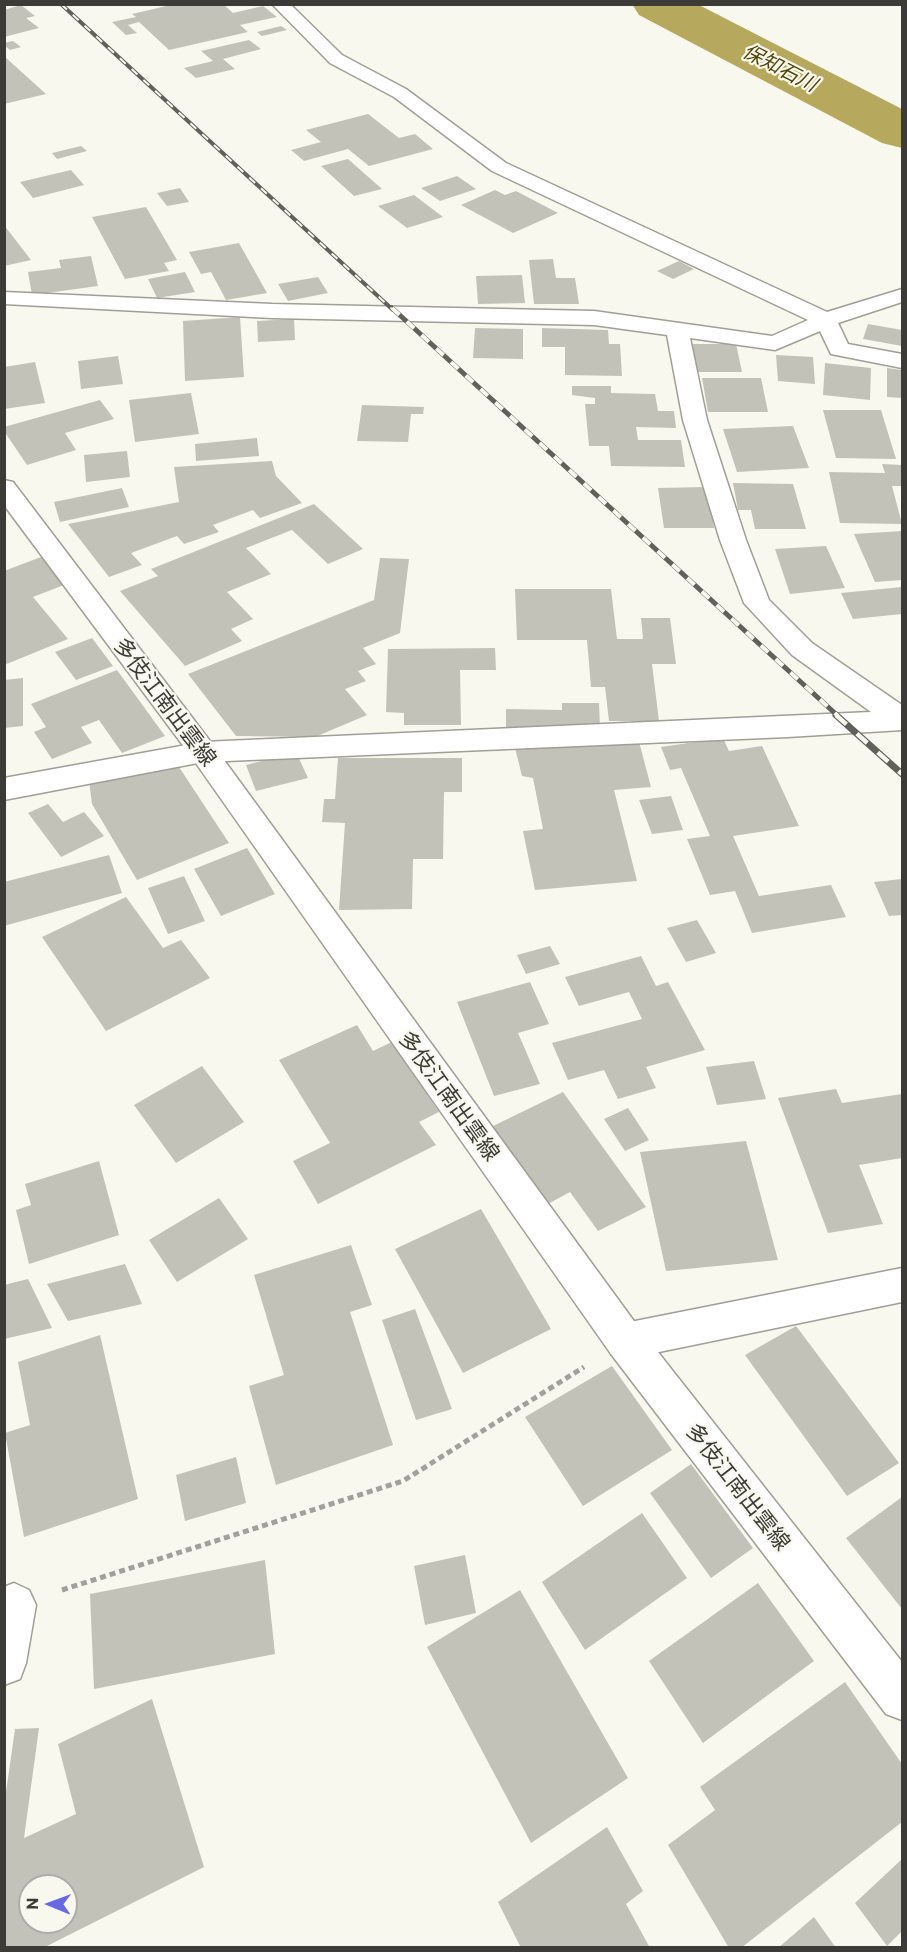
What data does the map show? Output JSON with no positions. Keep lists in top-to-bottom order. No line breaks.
{"streets":{"street":["多伎江南出雲線"]},"water":["保知石川"],"north":"left"}
